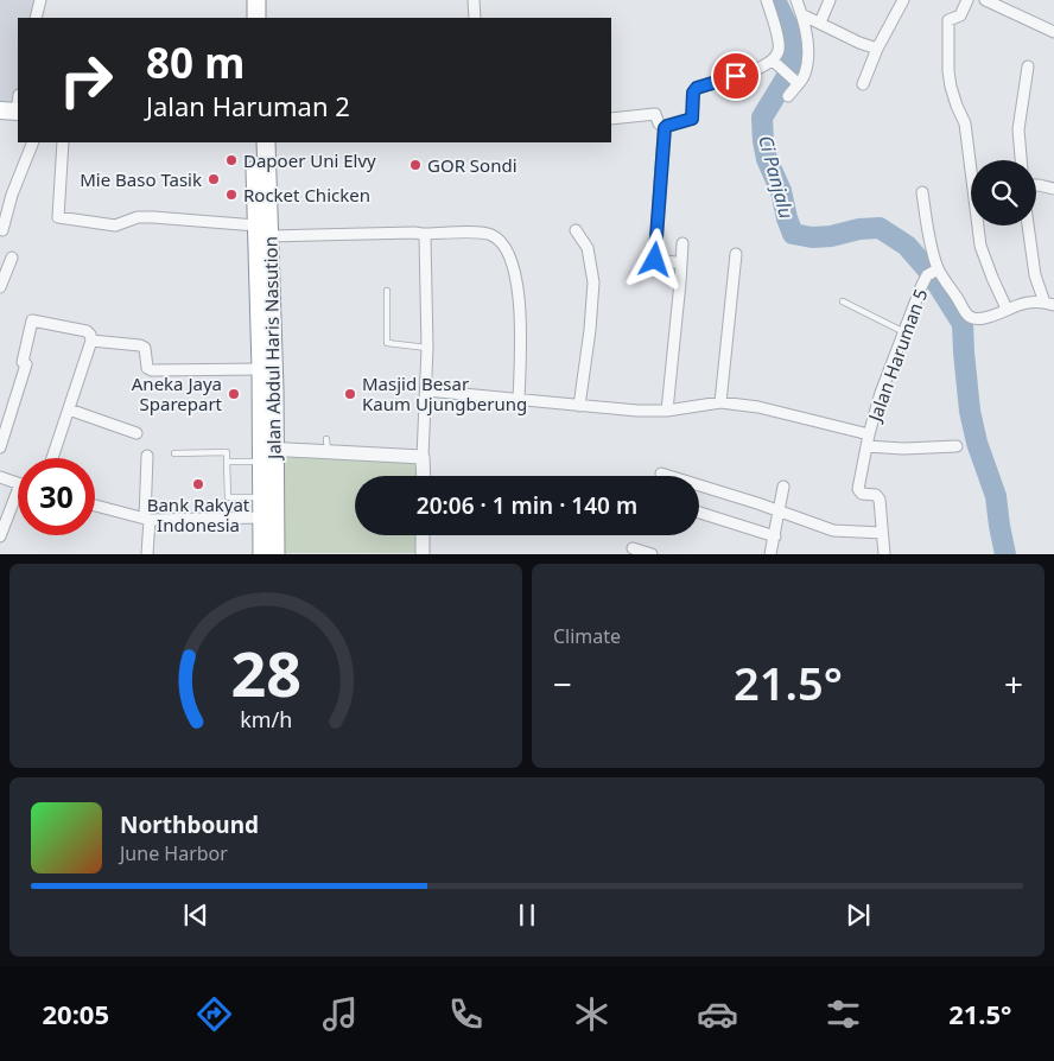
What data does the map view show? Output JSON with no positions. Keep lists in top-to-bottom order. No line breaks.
{"streets":{"highway":["Jalan Abdul Haris Nasution"],"street":["Jalan Haruman 5"]},"water":["Ci Panjalu"],"places":["Dapoer Uni Elvy","GOR Sondi","Mie Baso Tasik","Rocket Chicken","Aneka Jaya Sparepart","Masjid Besar Kaum Ujungberung","Bank Rakyat Indonesia"],"page":{"turn":["80 m","Jalan Haruman 2"],"limit":"30","trip":"20:06 · 1 min · 140 m","tile":"Climate","heat":["−","21.5°","+"],"song":["Northbound","June Harbor"],"tabs":["20:05","21.5°"],"gauge":["28","km/h"]}}
